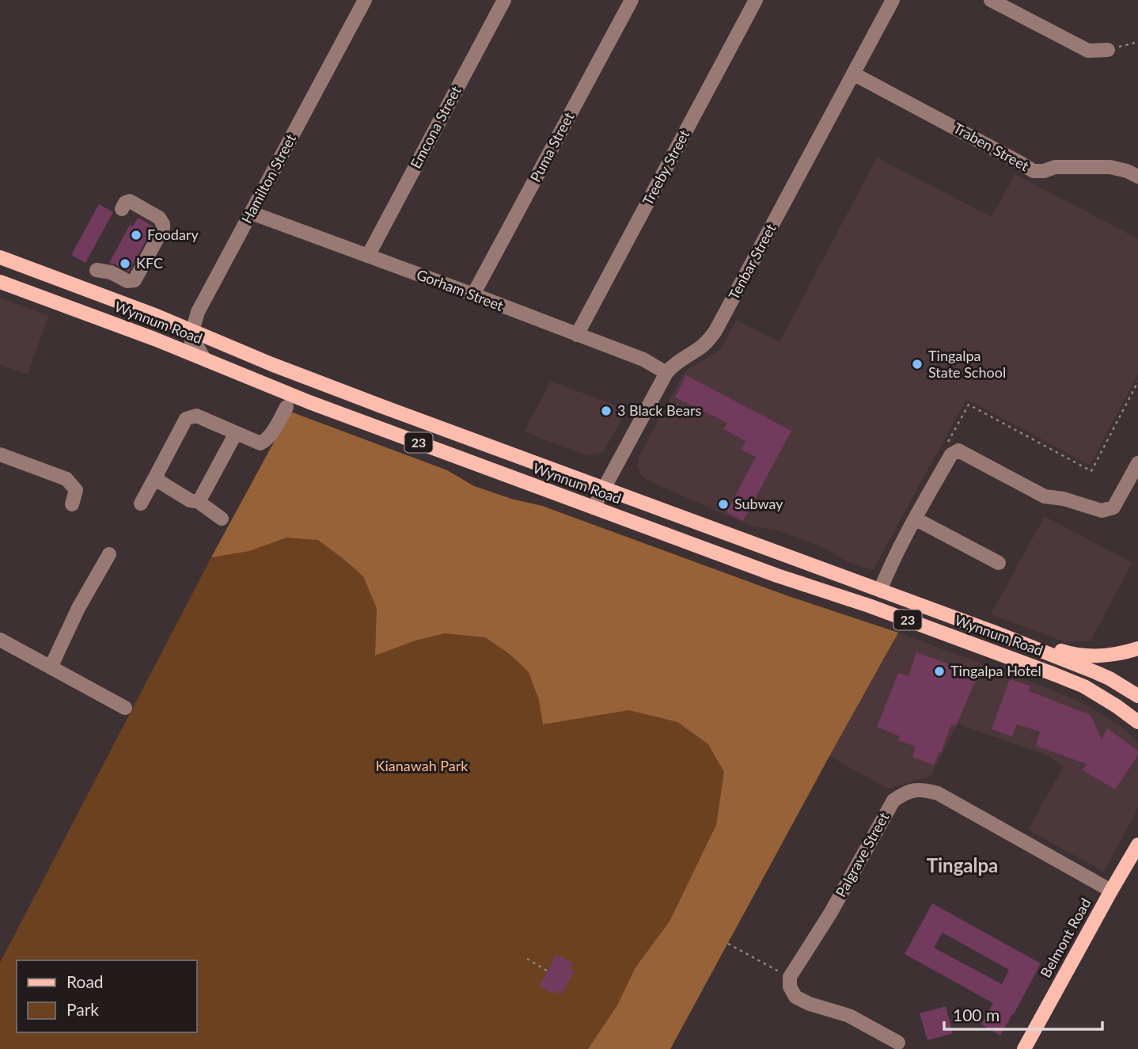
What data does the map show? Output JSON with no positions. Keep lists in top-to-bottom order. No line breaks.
{"streets":{"main road":["Wynnum Road","23","Belmont Road"],"street":["Emcona Street","Puma Street","Traben Street","Treeby Street","Hamilton Street","Tenbar Street","Gorham Street","Palgrave Street"]},"crossings":[["Emcona Street","Gorham Street"],["Puma Street","Gorham Street"],["Traben Street","Tenbar Street"],["Treeby Street","Gorham Street"],["Hamilton Street","Gorham Street"],["Hamilton Street","Wynnum Road"],["Tenbar Street","Gorham Street"],["Tenbar Street","Wynnum Road"],["Wynnum Road","23"],["Palgrave Street","Belmont Road"]],"districts":["Tingalpa"],"parks":["Kianawah Park"],"places":["Foodary","KFC","Tingalpa State School","3 Black Bears","Subway","Tingalpa Hotel"],"legend":["Road","Park"],"scale_bar":"100 m"}
